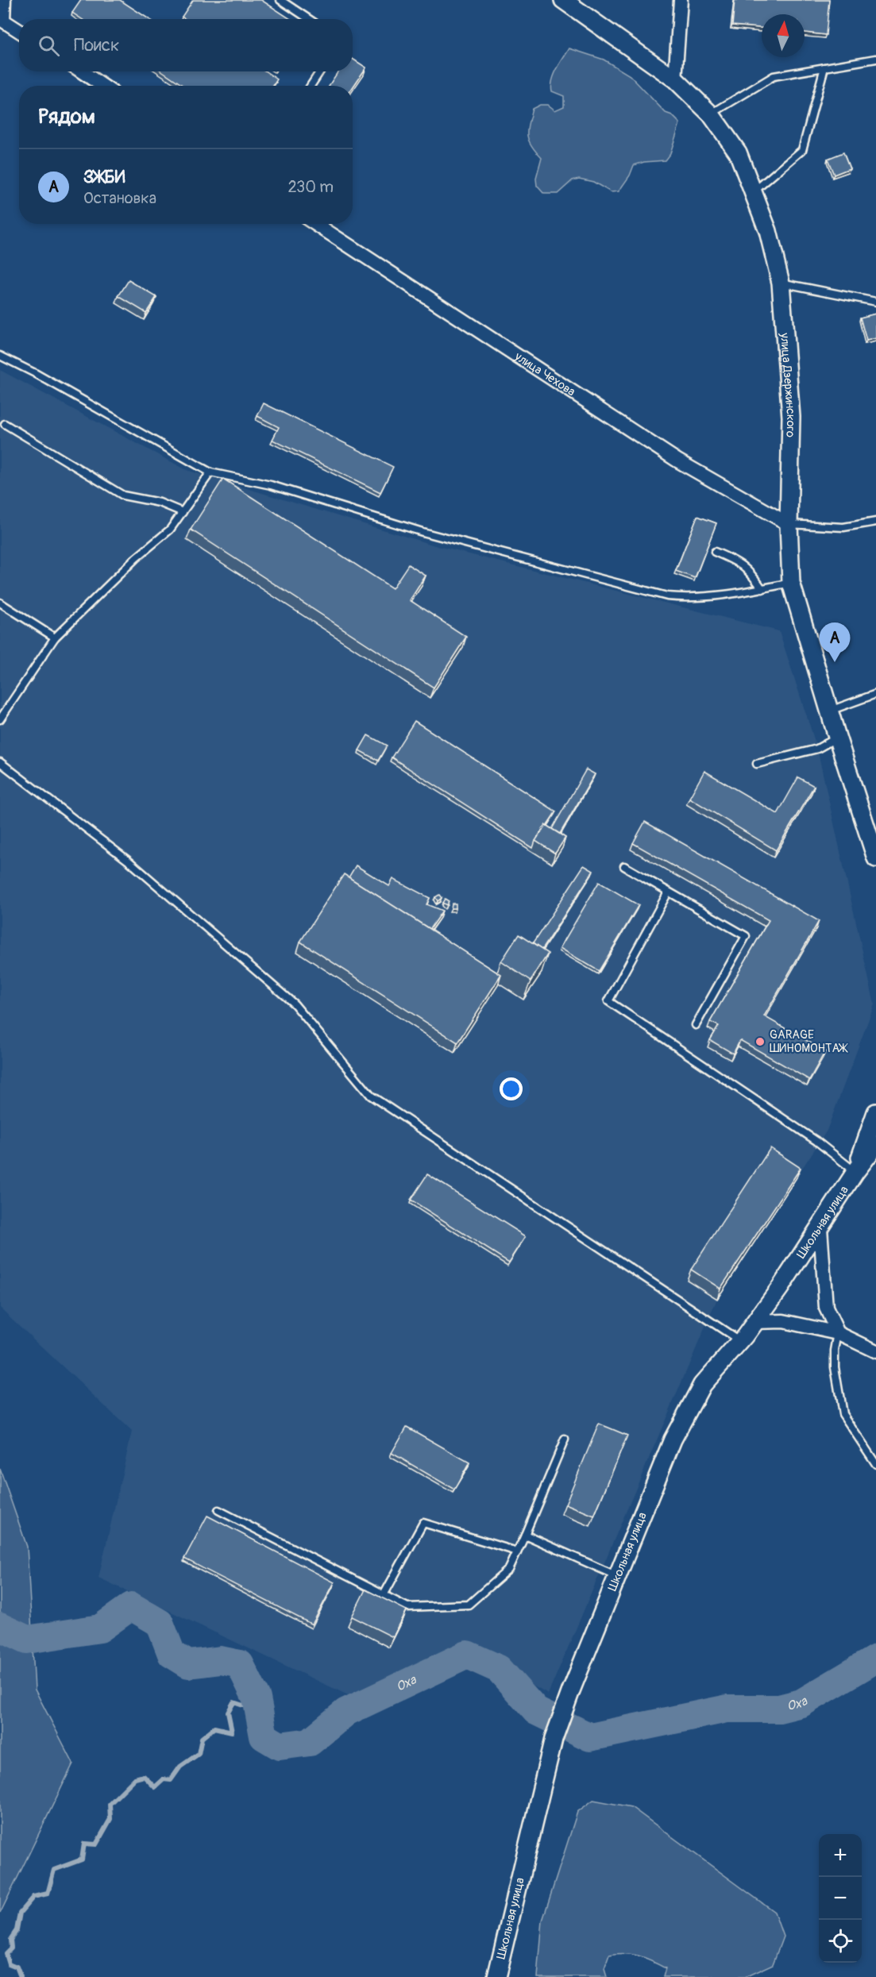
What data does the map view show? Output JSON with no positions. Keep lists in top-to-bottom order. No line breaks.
{"streets":{"street":["улица Чехова","улица Дзержинского","Школьная улица"]},"crossings":[["улица Чехова","улица Дзержинского"]],"water":["Оха"],"places":["GARAGE ШИНОМОНТАЖ"],"north":"top","page":{"search":"Поиск","heading":"Рядом","list":[{"mark":"A","name":"ЗЖБИ","note":"Остановка","value":"230 m"}],"pins":"A","map_buttons":["+","−"]}}
